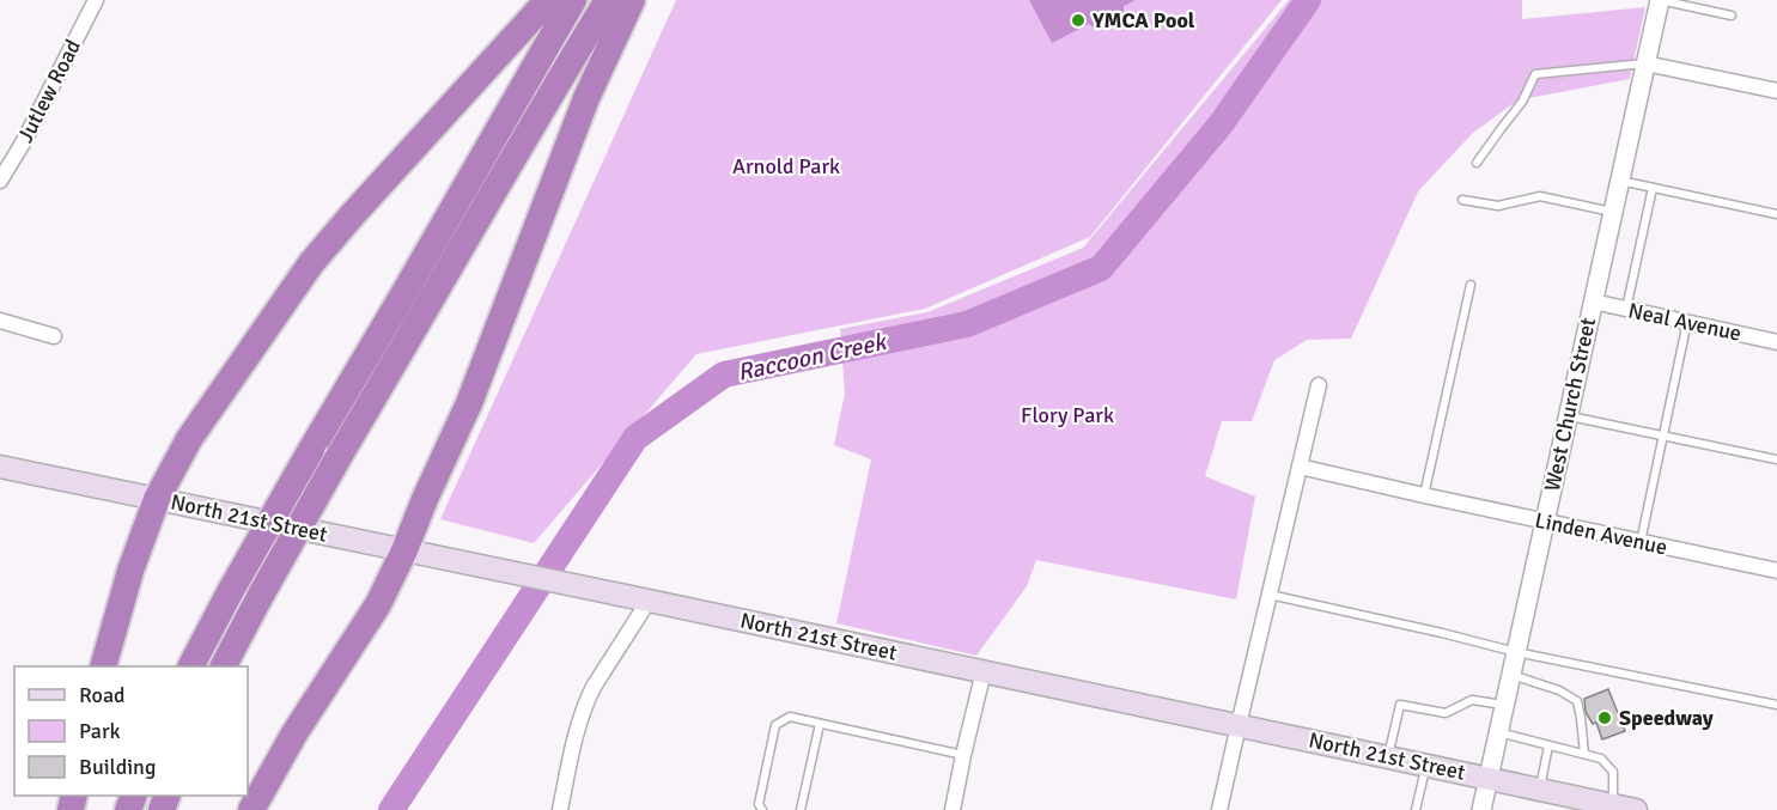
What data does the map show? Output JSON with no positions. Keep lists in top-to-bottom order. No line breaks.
{"streets":{"main road":["North 21st Street"],"street":["Jutlew Road","Neal Avenue","West Church Street","Linden Avenue"]},"crossings":[["Neal Avenue","West Church Street"],["West Church Street","North 21st Street"],["West Church Street","Linden Avenue"]],"water":["Raccoon Creek"],"parks":["Arnold Park","Flory Park"],"places":["YMCA Pool","Speedway"],"legend":["Road","Park","Building"]}
